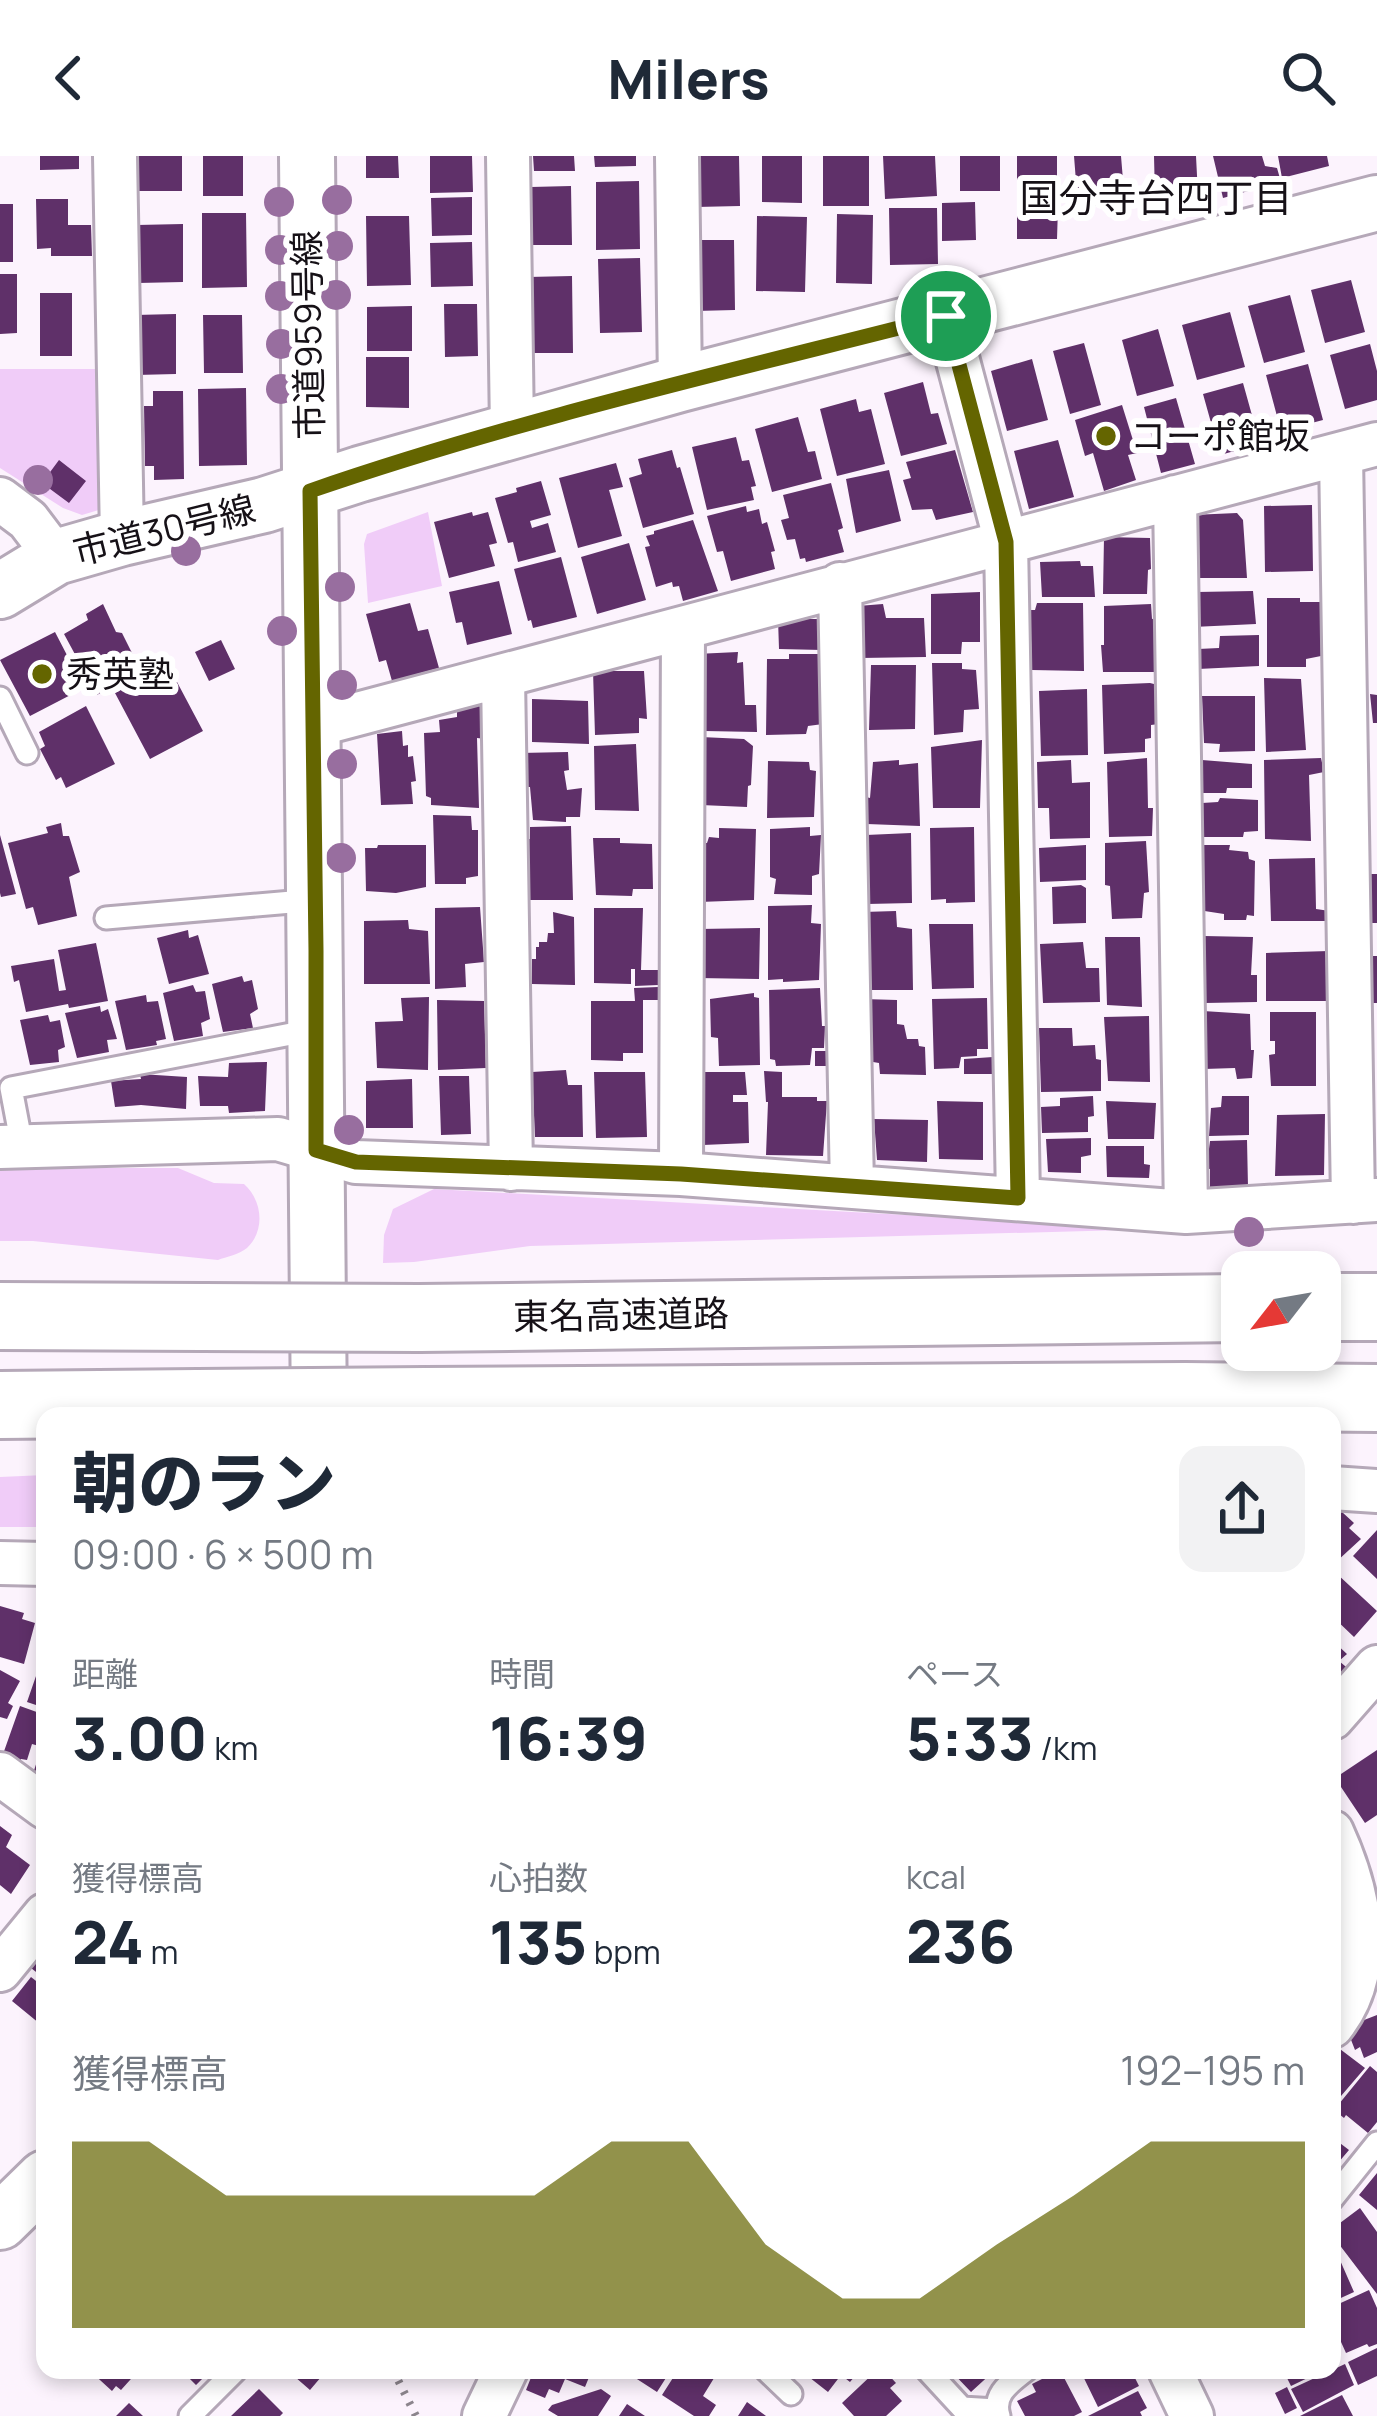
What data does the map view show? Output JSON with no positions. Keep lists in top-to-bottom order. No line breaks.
{"streets":{"highway":["東名高速道路"],"street":["市道959号線","市道30号線"]},"crossings":[["市道959号線","市道30号線"]],"districts":["国分寺台四丁目"],"places":["コーポ館坂","秀英塾"],"north":"bottom left","page":{"header":"Milers","heading":["朝のラン","09:00 · 6 × 500 m"],"stats":[["距離","3.00 km"],["時間","16:39"],["ペース","5:33 /km"],["獲得標高","24 m"],["心拍数","135 bpm"],["kcal","236"]],"chart":["獲得標高","192–195 m"]}}
